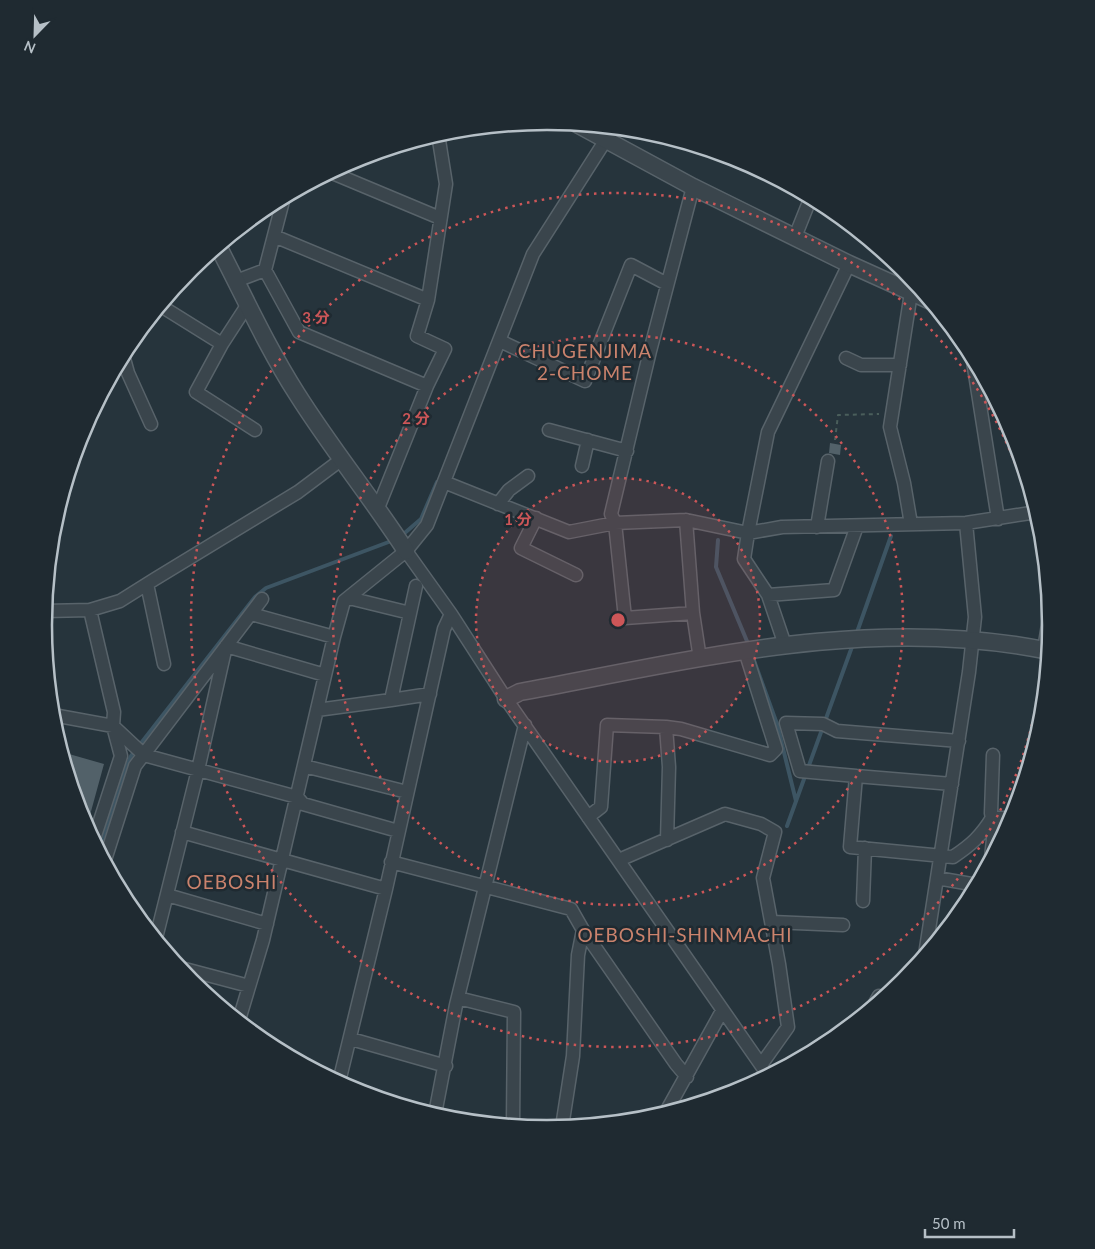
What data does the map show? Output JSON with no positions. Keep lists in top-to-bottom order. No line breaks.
{"districts":["CHUGENJIMA 2-CHOME","OEBOSHI","OEBOSHI-SHINMACHI"],"scale_bar":"50 m","north":"bottom left","rings":["3 分","2 分","1 分"]}
